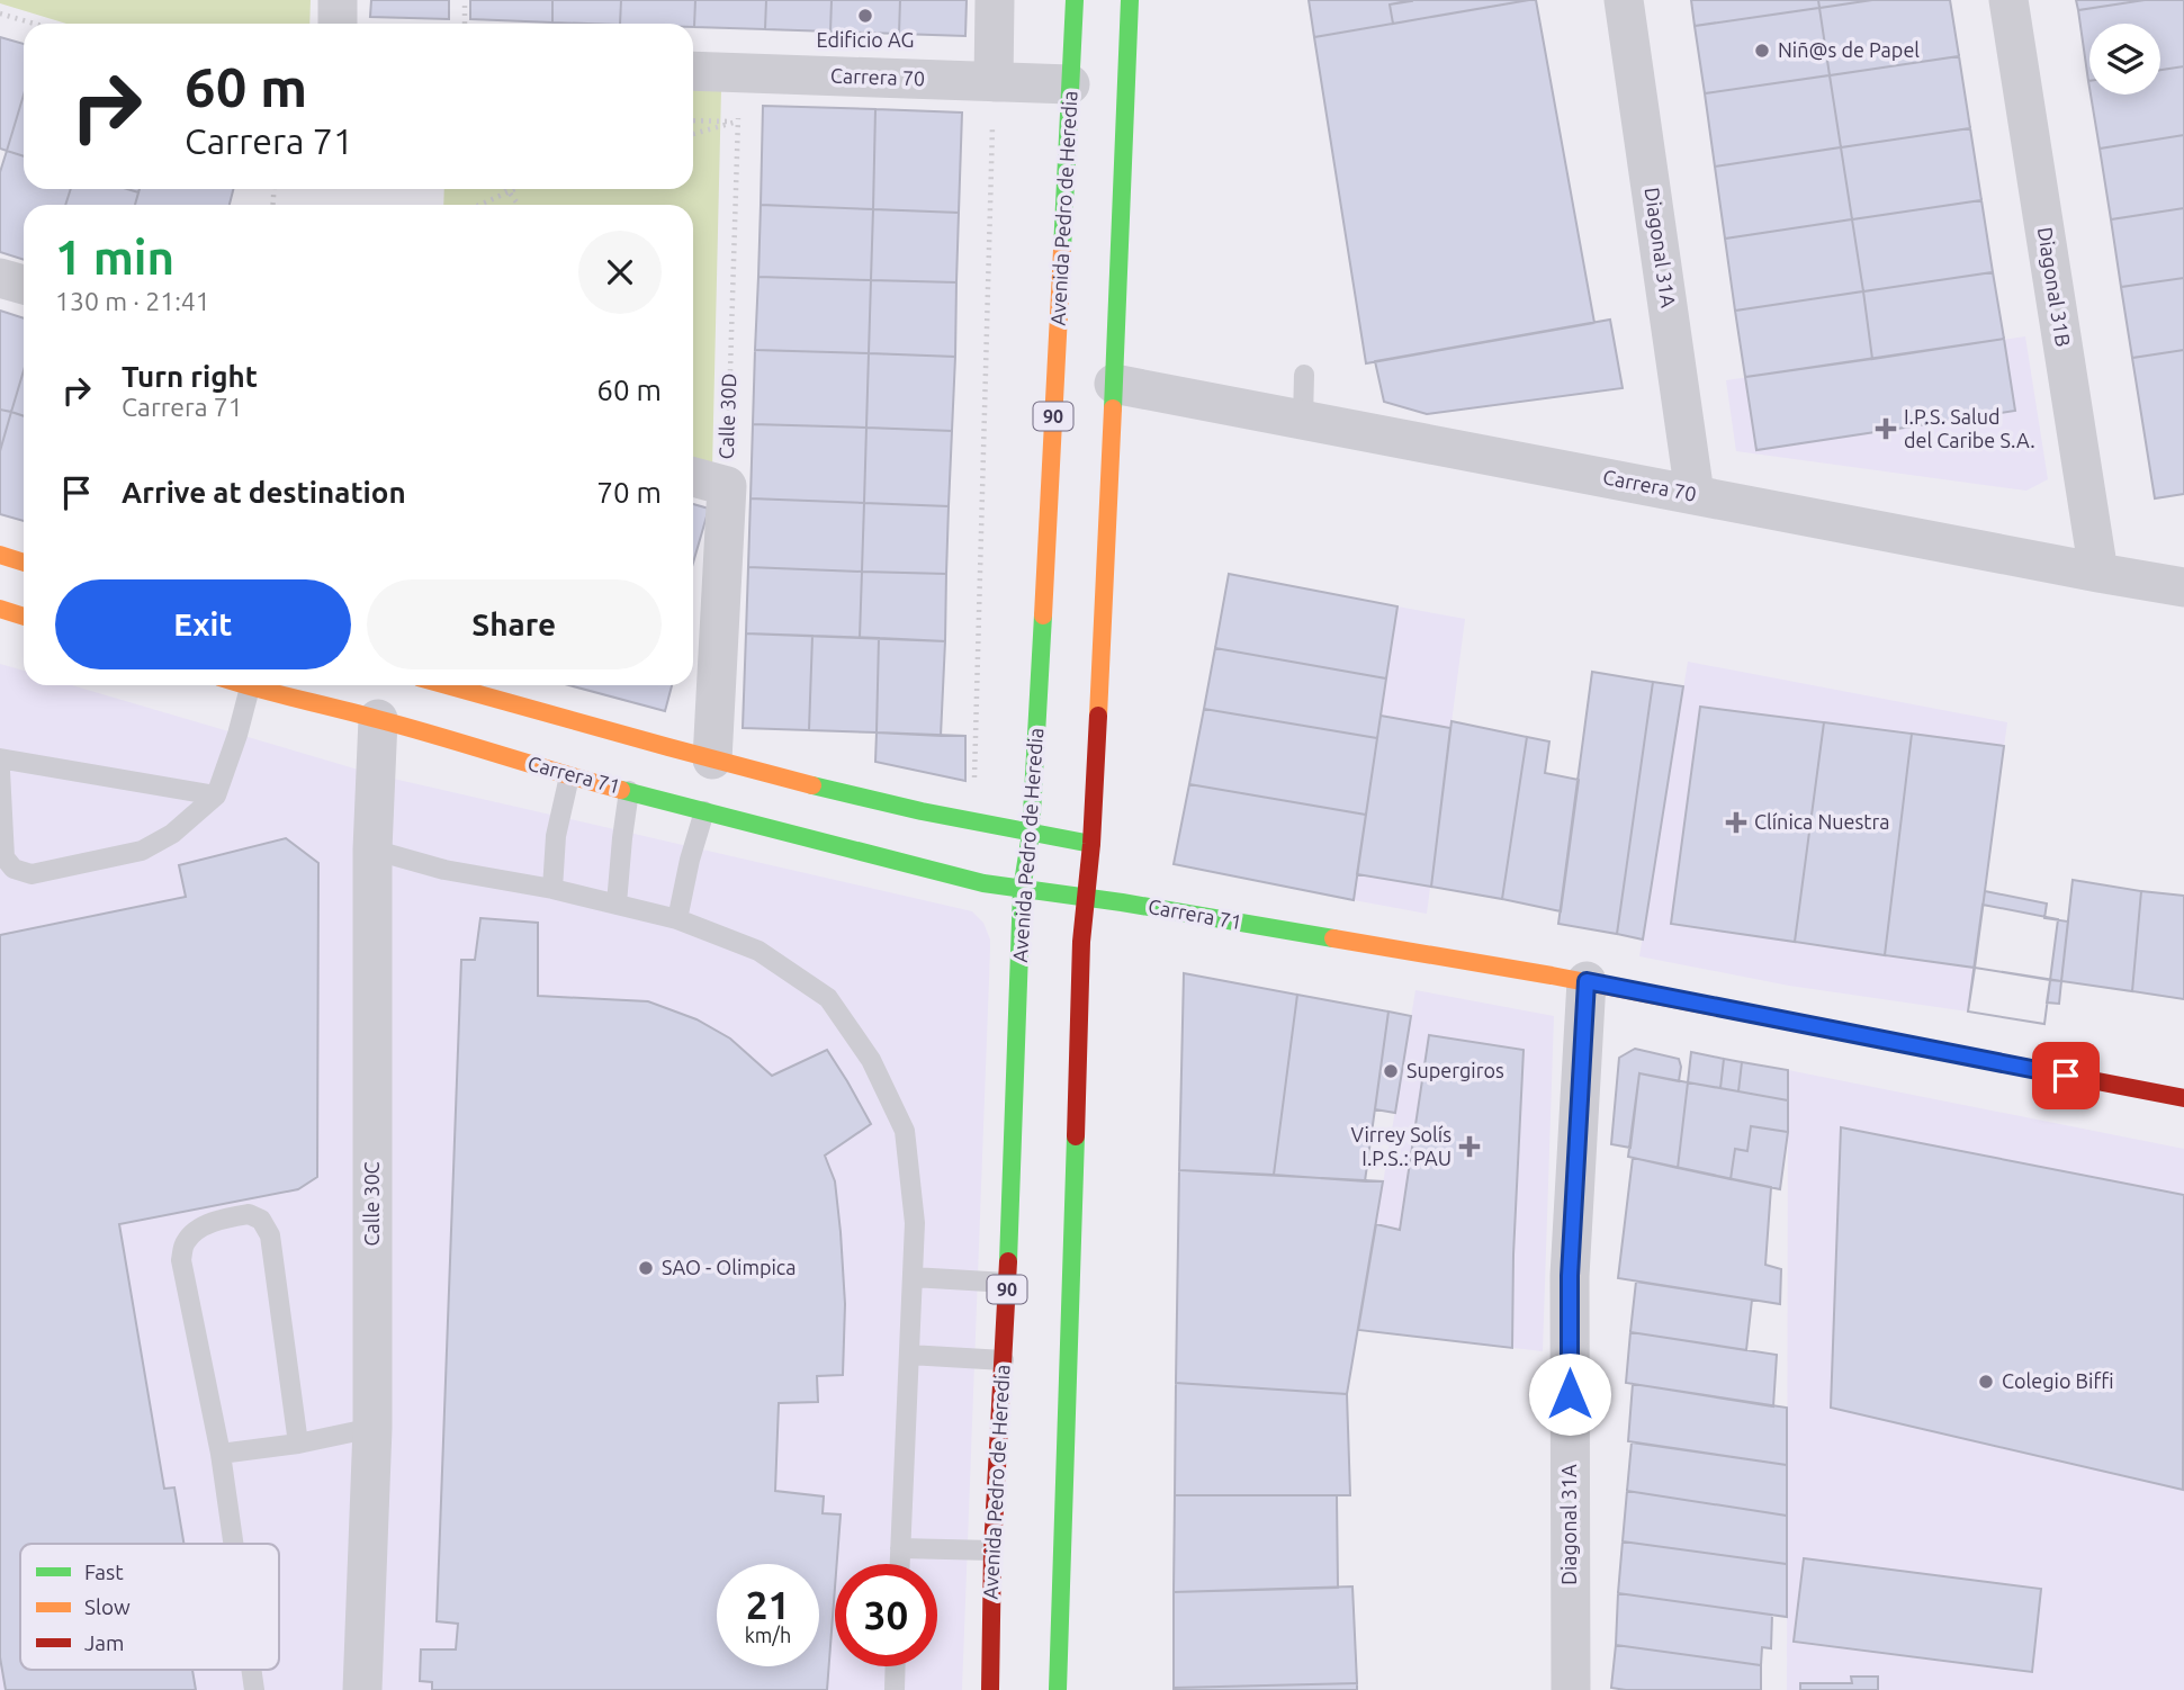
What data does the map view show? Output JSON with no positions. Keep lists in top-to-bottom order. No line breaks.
{"streets":{"main road":["Avenida Pedro de Heredia","90","Carrera 71"],"street":["Carrera 70","Diagonal 31A","Diagonal 31B","Calle 30D","Calle 30C"]},"crossings":[["Carrera 70","Avenida Pedro de Heredia"],["Carrera 70","Diagonal 31A"],["Carrera 70","Diagonal 31B"],["Carrera 70","Calle 30D"],["Avenida Pedro de Heredia","Carrera 71"],["Diagonal 31A","Carrera 71"],["Carrera 71","Calle 30C"]],"places":{"other":["Edificio AG","Niñ@s de Papel","Supergiros","SAO - Olimpica","Colegio Biffi"],"health":["I.P.S. Salud del Caribe S.A.","Clínica Nuestra","Virrey Solís I.P.S.: PAU"]},"legend":["Fast","Slow","Jam"],"page":{"turn":["60 m","Carrera 71"],"heading":["1 min","130 m · 21:41"],"list":[{"name":"Turn right","note":"Carrera 71","value":"60 m"},{"name":"Arrive at destination","value":"70 m"}],"buttons":["Exit","Share"],"speed":"21 km/h","limit":"30"}}
